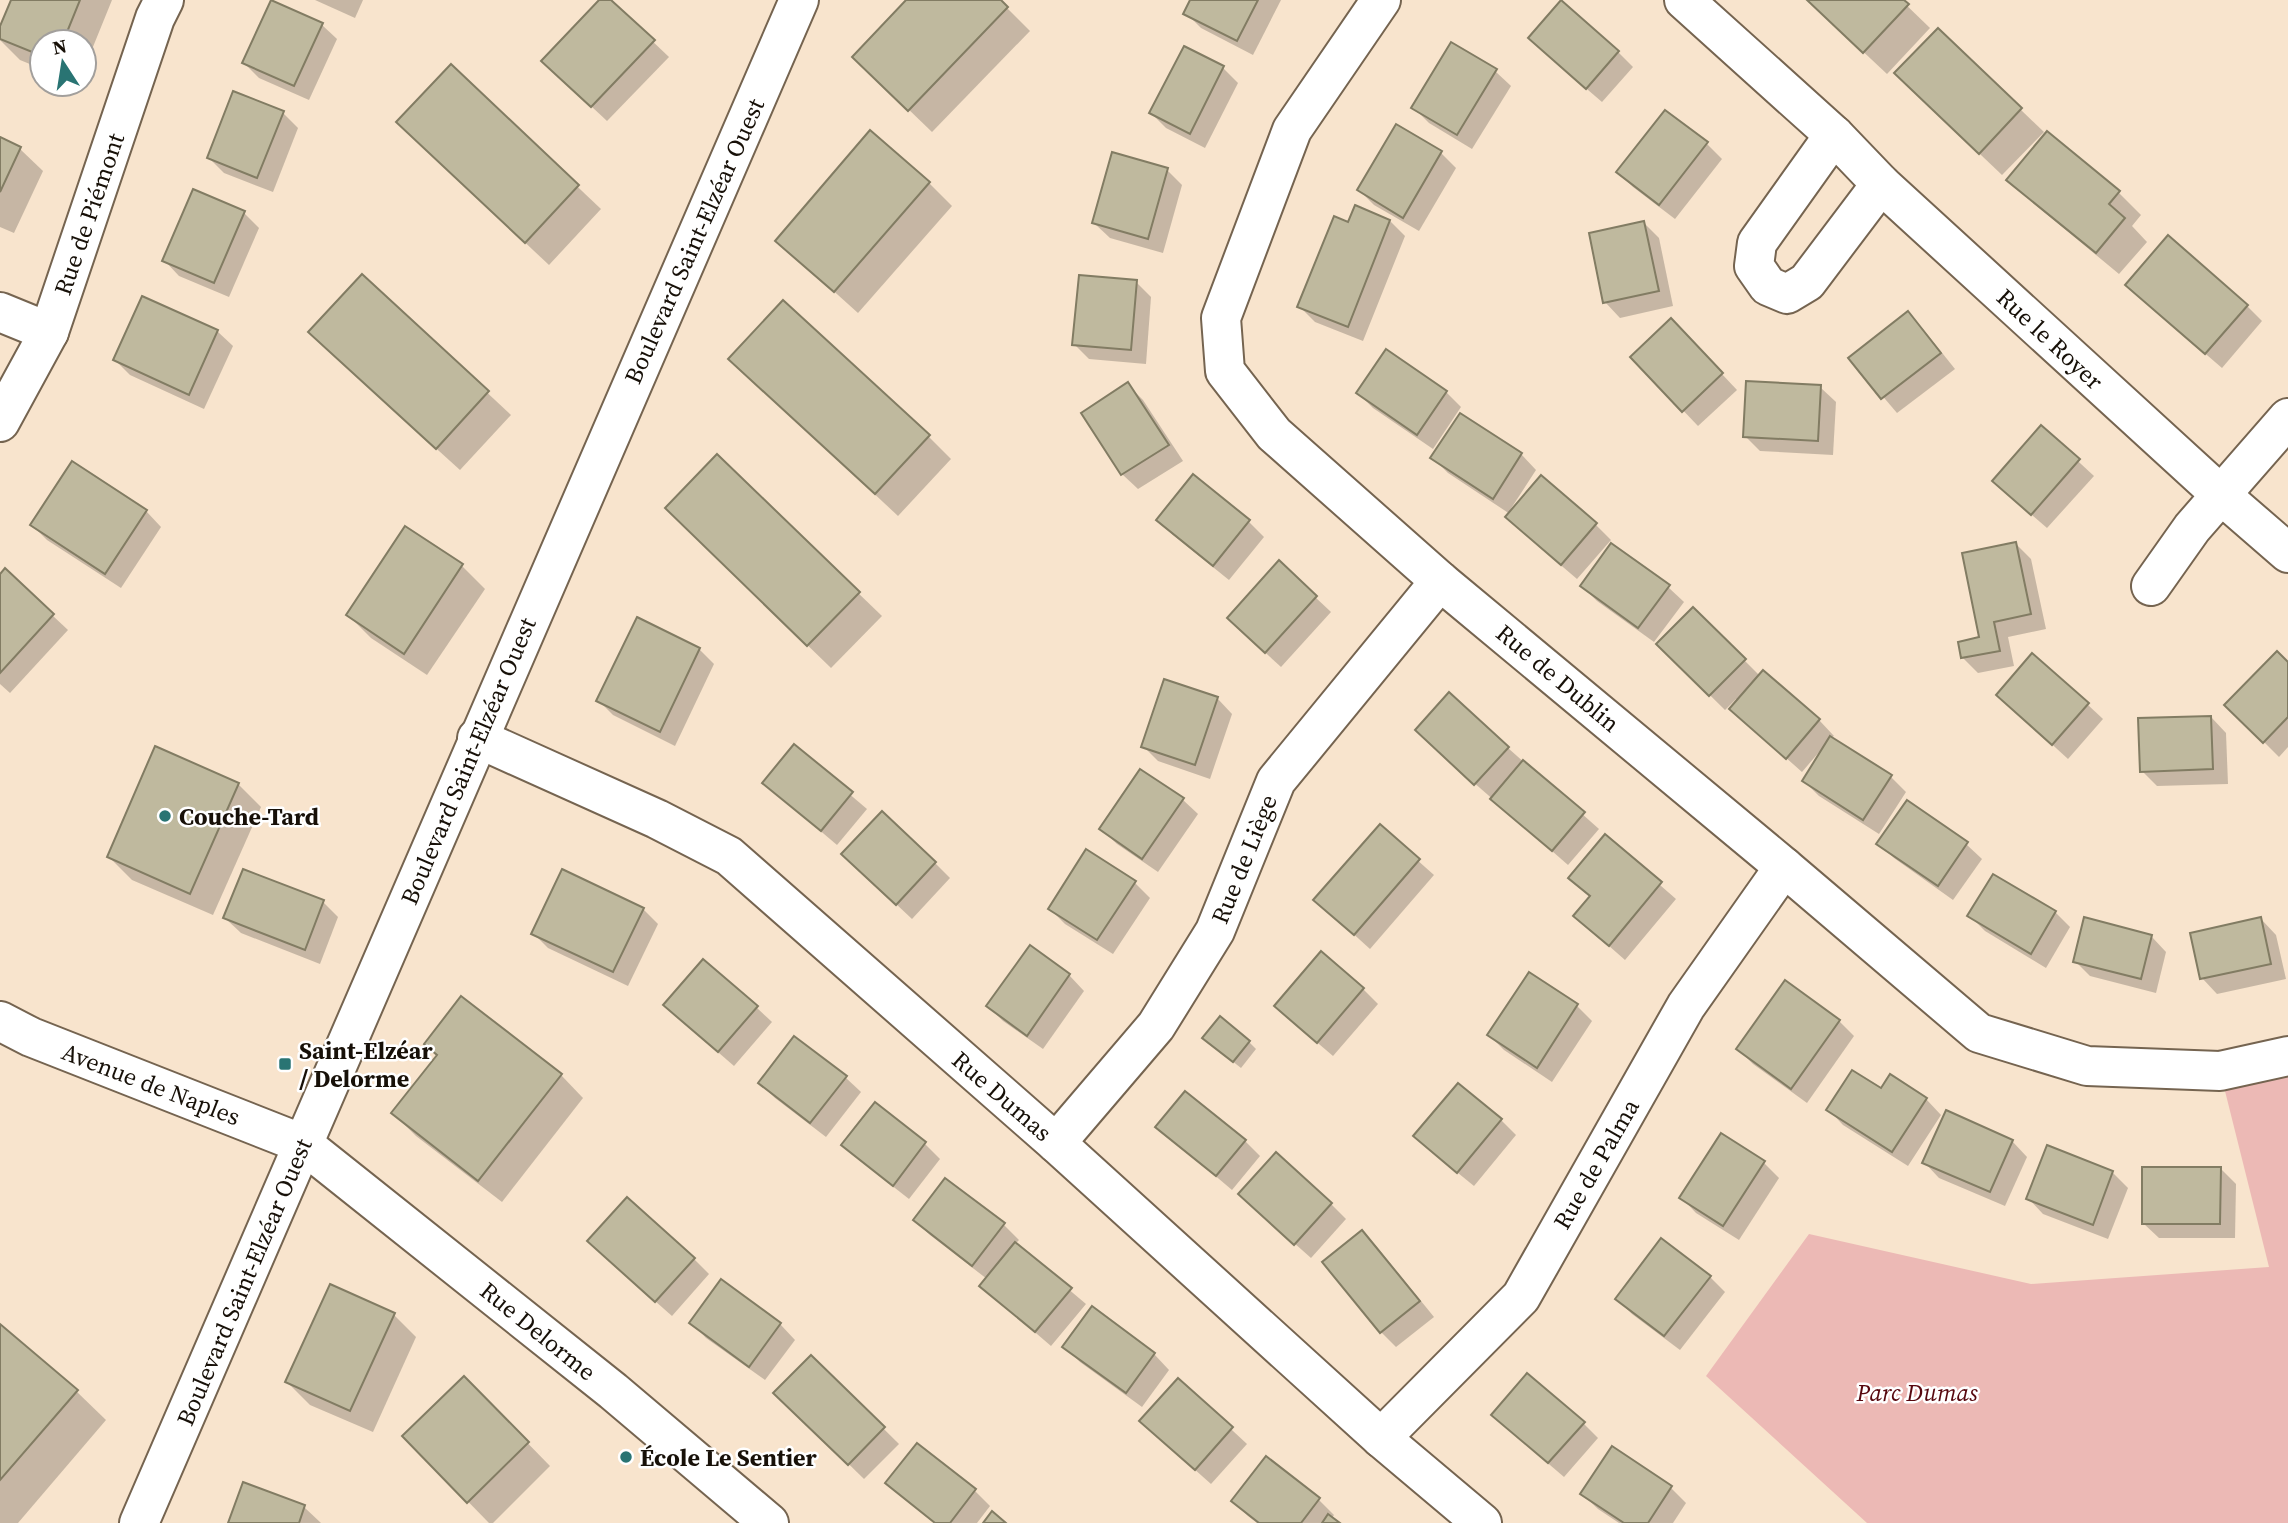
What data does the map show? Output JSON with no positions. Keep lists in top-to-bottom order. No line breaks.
{"streets":{"street":["Rue de Piémont","Boulevard Saint-Elzéar Ouest","Rue le Royer","Rue de Dublin","Rue de Liège","Avenue de Naples","Rue Dumas","Rue de Palma","Rue Delorme"]},"crossings":[["Boulevard Saint-Elzéar Ouest","Avenue de Naples"],["Boulevard Saint-Elzéar Ouest","Rue Dumas"],["Boulevard Saint-Elzéar Ouest","Rue Delorme"],["Rue de Dublin","Rue de Liège"],["Rue de Dublin","Rue de Palma"],["Rue de Liège","Rue Dumas"],["Avenue de Naples","Rue Delorme"],["Rue Dumas","Rue de Palma"]],"parks":["Parc Dumas"],"places":{"other":["Couche-Tard","École Le Sentier"],"transit":["Saint-Elzéar / Delorme"]},"north":"top"}
